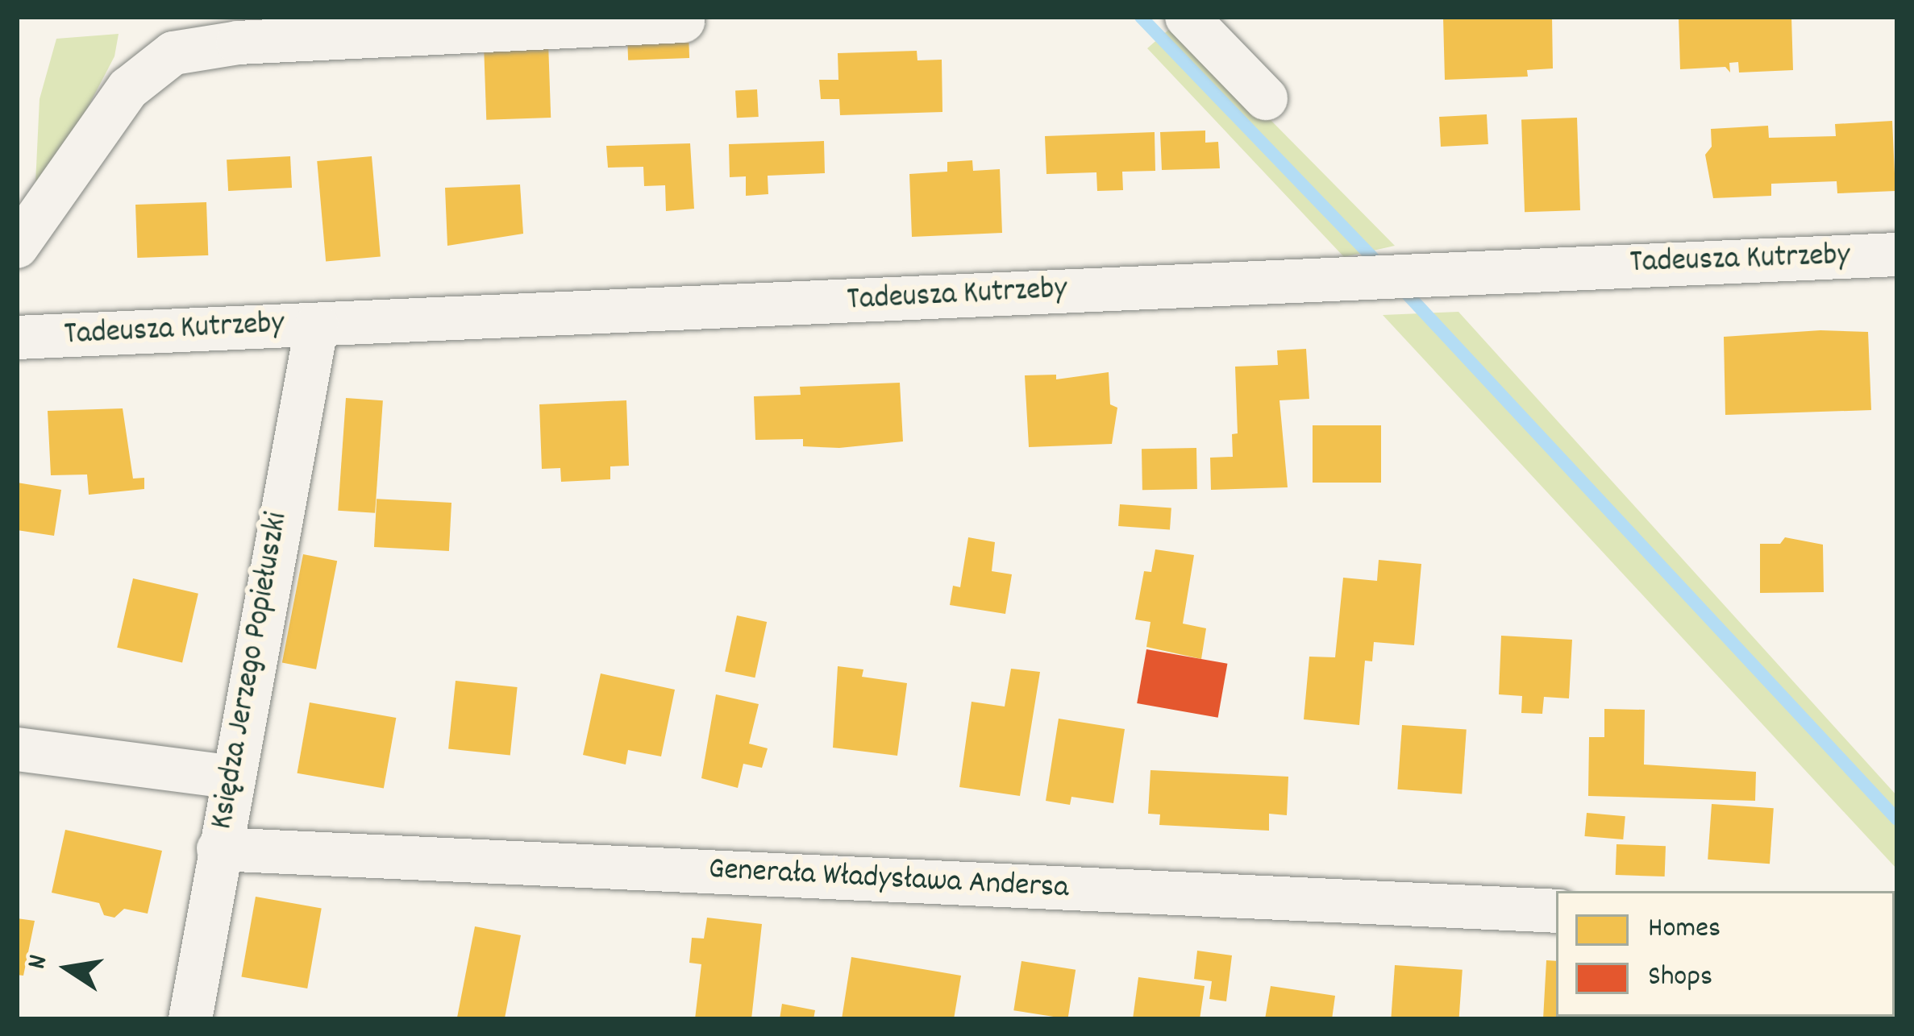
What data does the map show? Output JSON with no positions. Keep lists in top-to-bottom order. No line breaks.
{"streets":{"street":["Tadeusza Kutrzeby","Księdza Jerzego Popiełuszki","Generała Władysława Andersa"]},"crossings":[["Tadeusza Kutrzeby","Księdza Jerzego Popiełuszki"],["Księdza Jerzego Popiełuszki","Generała Władysława Andersa"]],"legend":["Homes","Shops"],"north":"left"}
